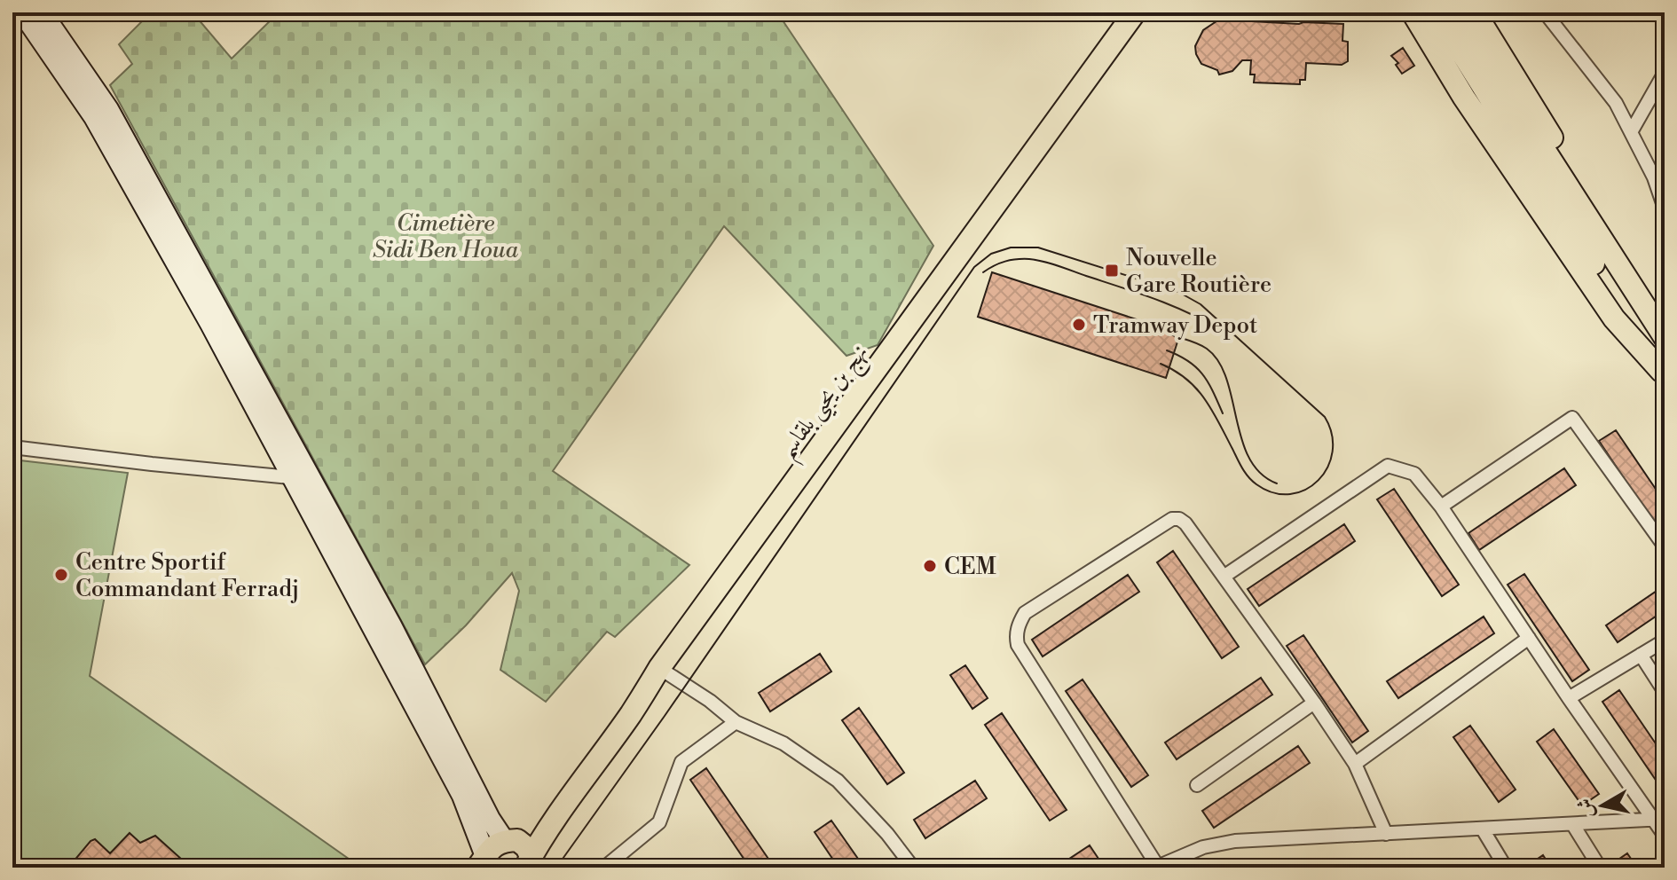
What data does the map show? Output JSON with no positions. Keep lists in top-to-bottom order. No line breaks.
{"streets":{"main road":["نهج بن يحيى بلقاسم"]},"parks":["Cimetière Sidi Ben Houa"],"places":{"transit":["Nouvelle Gare Routière"],"other":["Tramway Depot","CEM","Centre Sportif Commandant Ferradj"]},"north":"left"}
